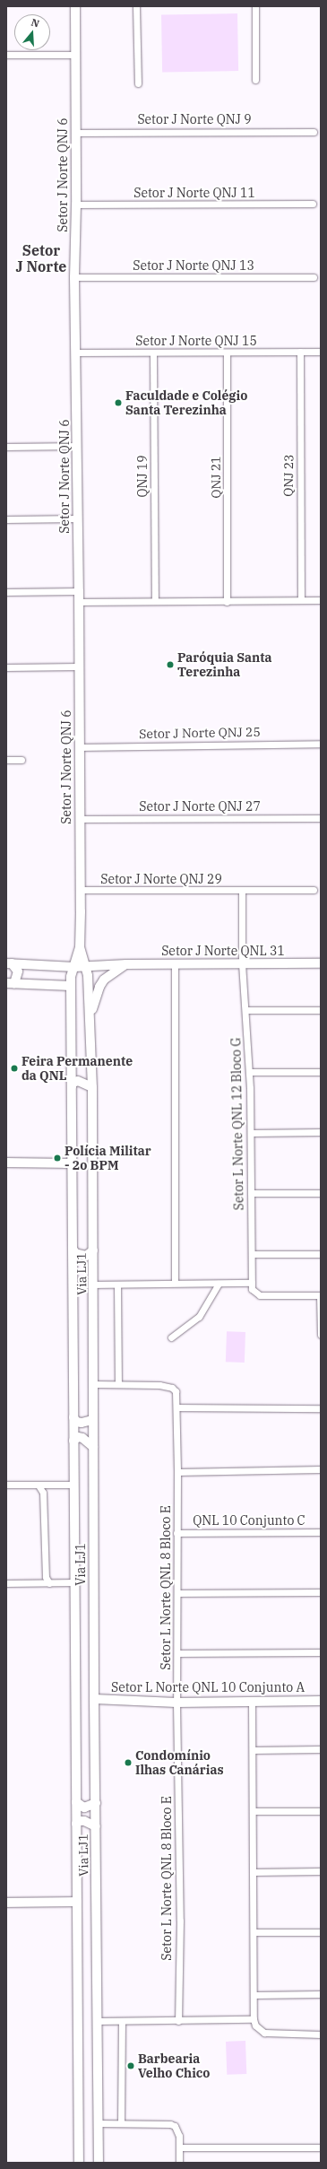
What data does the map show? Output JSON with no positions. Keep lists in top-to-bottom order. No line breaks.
{"streets":{"main road":["Setor J Norte QNJ 6","Setor J Norte QNL 31","Via LJ1","Setor L Norte QNL 10 Conjunto A"],"street":["Setor J Norte QNJ 9","Setor J Norte QNJ 11","Setor J Norte QNJ 13","Setor J Norte QNJ 15","QNJ 23","QNJ 19","QNJ 21","Setor J Norte QNJ 25","Setor J Norte QNJ 27","Setor J Norte QNJ 29","Setor L Norte QNL 12 Bloco G","QNL 10 Conjunto C","Setor L Norte QNL 8 Bloco E"]},"crossings":[["Setor J Norte QNJ 9","Setor J Norte QNJ 6"],["Setor J Norte QNJ 6","Setor J Norte QNJ 11"],["Setor J Norte QNJ 6","Setor J Norte QNJ 13"],["Setor J Norte QNJ 6","Setor J Norte QNJ 15"],["Setor J Norte QNJ 6","Setor J Norte QNJ 25"],["Setor J Norte QNJ 6","Setor J Norte QNJ 27"],["Setor J Norte QNJ 6","Setor J Norte QNJ 29"],["Setor J Norte QNJ 6","Via LJ1"],["Setor J Norte QNJ 15","QNJ 23"],["Setor J Norte QNJ 15","QNJ 19"],["Setor J Norte QNJ 15","QNJ 21"],["Setor J Norte QNL 31","Setor L Norte QNL 12 Bloco G"],["Setor J Norte QNL 31","Via LJ1"],["Via LJ1","Setor L Norte QNL 10 Conjunto A"],["QNL 10 Conjunto C","Setor L Norte QNL 8 Bloco E"],["Setor L Norte QNL 8 Bloco E","Setor L Norte QNL 10 Conjunto A"]],"districts":["Setor J Norte"],"places":["Faculdade e Colégio Santa Terezinha","Paróquia Santa Terezinha","Feira Permanente da QNL","Polícia Militar - 2o BPM","Condomínio Ilhas Canárias","Barbearia Velho Chico"],"north":"top"}
